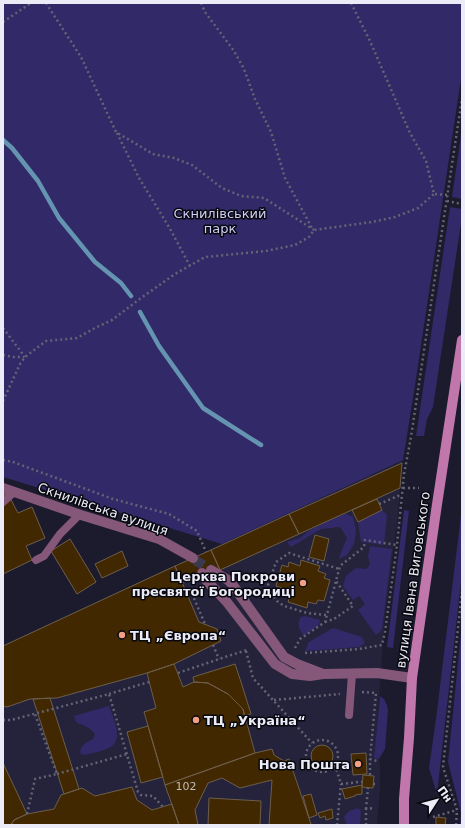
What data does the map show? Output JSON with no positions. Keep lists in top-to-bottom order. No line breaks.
{"streets":{"main road":["вулиця Івана Виговського"],"street":["Скнилівська вулиця"]},"parks":["Скнилівський парк"],"places":["Церква Покрови пресвятої Богородиці","ТЦ „Європа“","ТЦ „Україна“","Нова Пошта"],"house_numbers":["102"],"north":"top right"}
